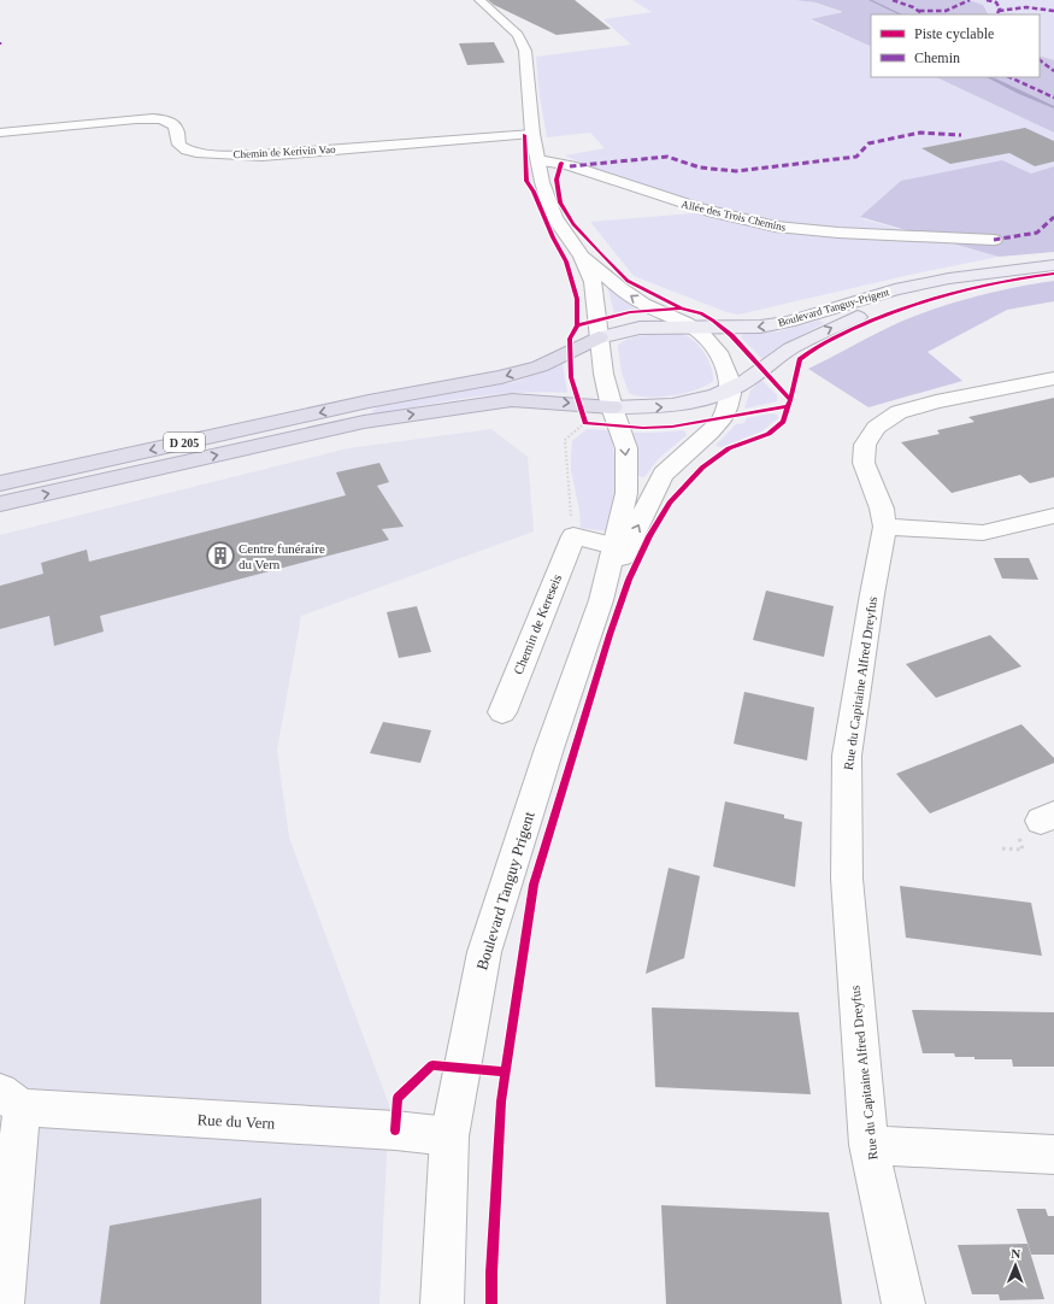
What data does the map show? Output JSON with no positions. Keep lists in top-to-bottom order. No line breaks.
{"streets":{"highway":["D 205"],"main road":["Boulevard Tanguy-Prigent"],"street":["Chemin de Kerivin Vao","Allée des Trois Chemins","Chemin de Kereseis","Rue du Capitaine Alfred Dreyfus","Boulevard Tanguy Prigent","Rue du Vern"]},"crossings":[["Boulevard Tanguy-Prigent","D 205"],["D 205","Boulevard Tanguy Prigent"],["Boulevard Tanguy Prigent","Rue du Vern"]],"places":{"building":["Centre funéraire du Vern"]},"legend":["Piste cyclable","Chemin"],"north":"top"}
